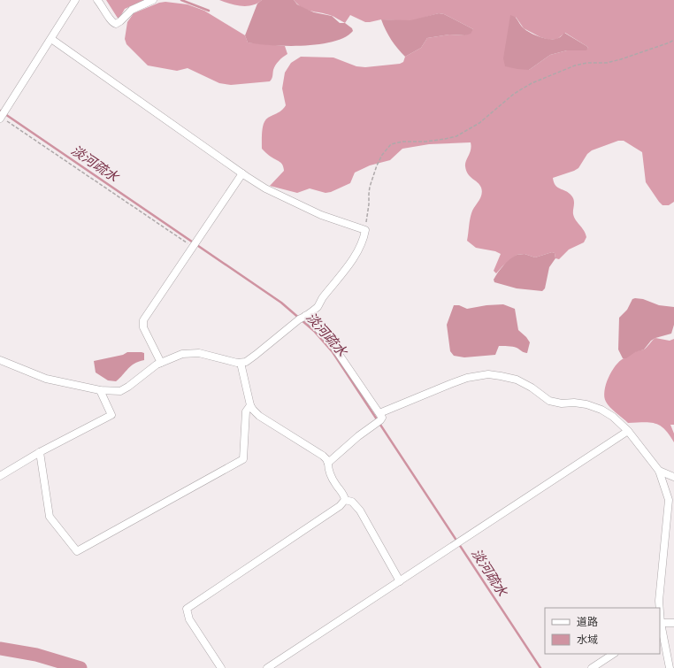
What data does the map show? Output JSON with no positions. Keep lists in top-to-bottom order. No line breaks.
{"water":["淡河疏水"],"legend":["道路","水域"]}
